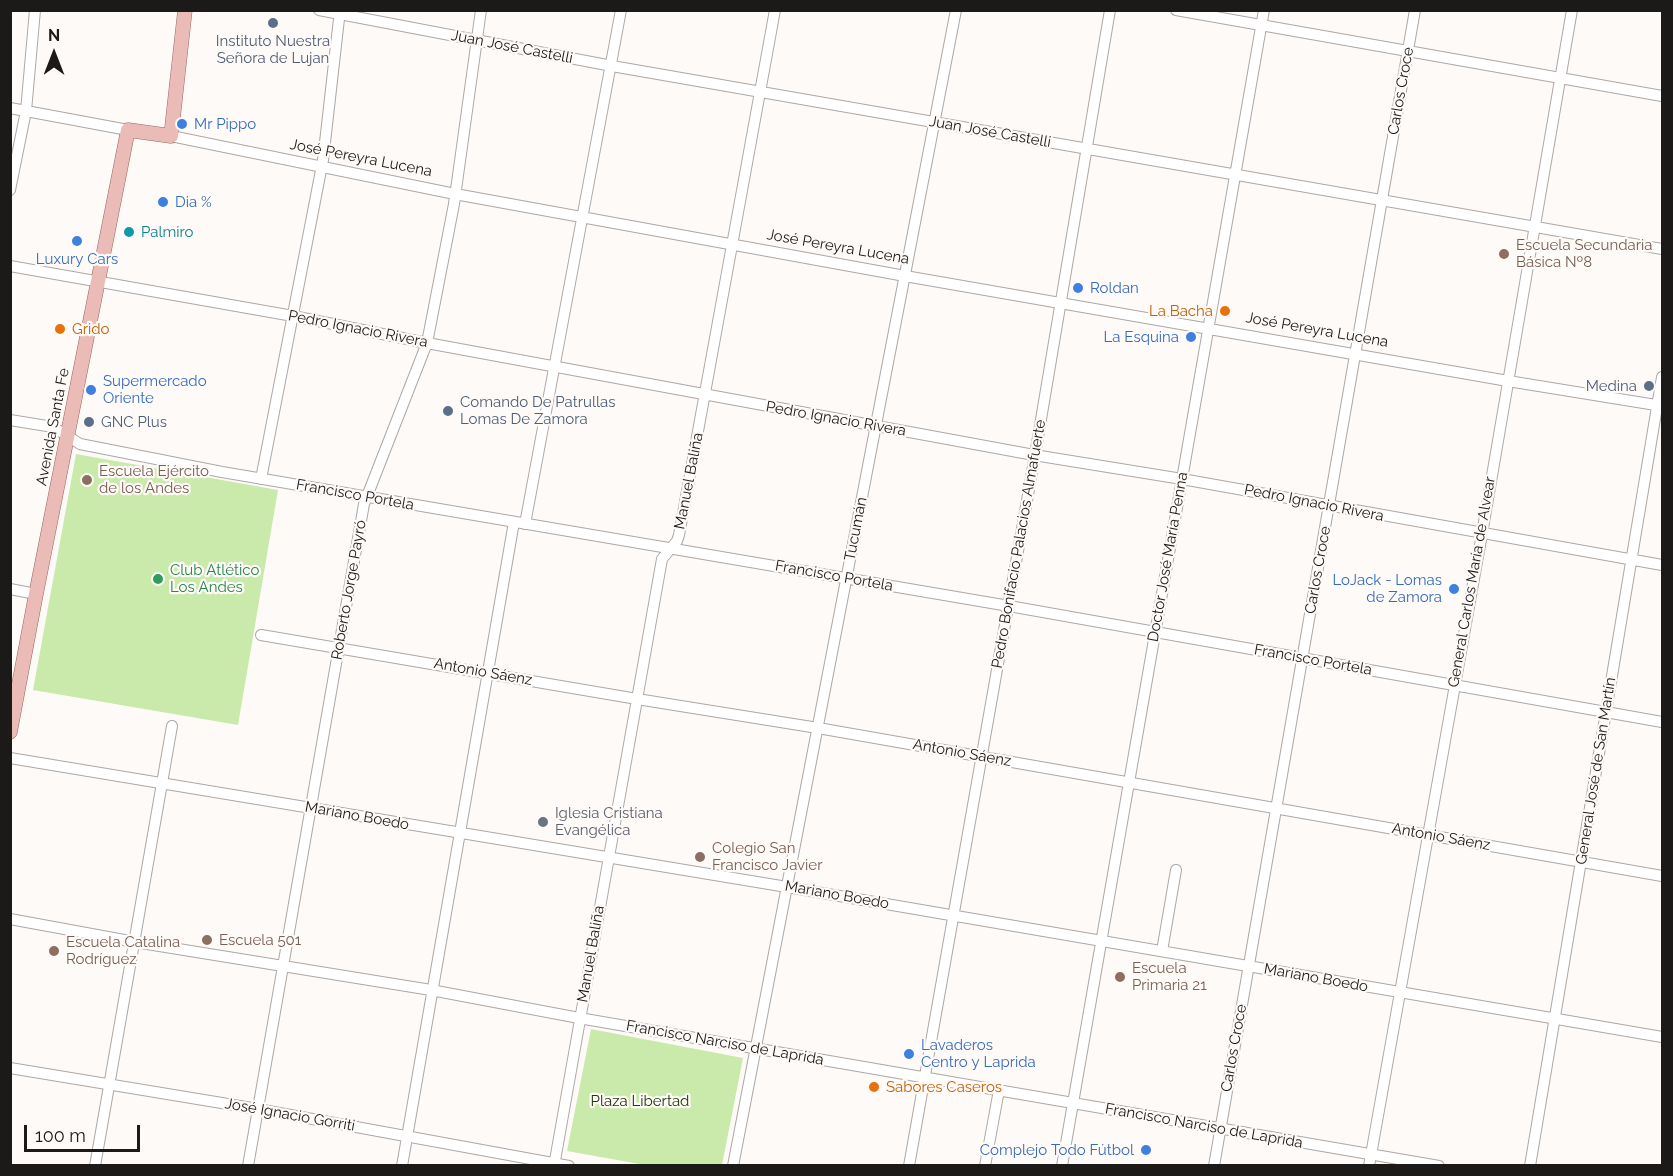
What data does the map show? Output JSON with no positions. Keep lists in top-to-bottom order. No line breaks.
{"streets":{"main road":["José Pereyra Lucena","Avenida Santa Fe"],"street":["Juan José Castelli","Carlos Croce","Pedro Ignacio Rivera","Manuel Baliña","Francisco Portela","Tucumán","Pedro Bonifacio Palacios Almafuerte","Doctor José María Penna","General Carlos María de Alvear","Roberto Jorge Payró","Antonio Sáenz","General José de San Martín","Mariano Boedo","Francisco Narciso de Laprida","José Ignacio Gorriti"]},"crossings":[["Juan José Castelli","Carlos Croce"],["Juan José Castelli","Manuel Baliña"],["Juan José Castelli","Tucumán"],["Juan José Castelli","Pedro Bonifacio Palacios Almafuerte"],["Juan José Castelli","Doctor José María Penna"],["Juan José Castelli","General Carlos María de Alvear"],["Juan José Castelli","Roberto Jorge Payró"],["Carlos Croce","José Pereyra Lucena"],["Carlos Croce","Pedro Ignacio Rivera"],["Carlos Croce","Francisco Portela"],["Carlos Croce","Antonio Sáenz"],["Carlos Croce","Mariano Boedo"],["Carlos Croce","Francisco Narciso de Laprida"],["José Pereyra Lucena","Avenida Santa Fe"],["José Pereyra Lucena","Manuel Baliña"],["José Pereyra Lucena","Tucumán"],["José Pereyra Lucena","Pedro Bonifacio Palacios Almafuerte"],["José Pereyra Lucena","Doctor José María Penna"],["José Pereyra Lucena","General Carlos María de Alvear"],["José Pereyra Lucena","Roberto Jorge Payró"],["José Pereyra Lucena","General José de San Martín"],["Pedro Ignacio Rivera","Avenida Santa Fe"],["Pedro Ignacio Rivera","Manuel Baliña"],["Pedro Ignacio Rivera","Tucumán"],["Pedro Ignacio Rivera","Pedro Bonifacio Palacios Almafuerte"],["Pedro Ignacio Rivera","Doctor José María Penna"],["Pedro Ignacio Rivera","General Carlos María de Alvear"],["Pedro Ignacio Rivera","Roberto Jorge Payró"],["Pedro Ignacio Rivera","General José de San Martín"],["Avenida Santa Fe","Francisco Portela"],["Manuel Baliña","Francisco Portela"],["Manuel Baliña","Antonio Sáenz"],["Manuel Baliña","Mariano Boedo"],["Manuel Baliña","Francisco Narciso de Laprida"],["Manuel Baliña","José Ignacio Gorriti"],["Francisco Portela","Tucumán"],["Francisco Portela","Pedro Bonifacio Palacios Almafuerte"],["Francisco Portela","Doctor José María Penna"],["Francisco Portela","General Carlos María de Alvear"],["Francisco Portela","Roberto Jorge Payró"],["Francisco Portela","General José de San Martín"],["Tucumán","Antonio Sáenz"],["Tucumán","Mariano Boedo"],["Tucumán","Francisco Narciso de Laprida"],["Pedro Bonifacio Palacios Almafuerte","Antonio Sáenz"],["Pedro Bonifacio Palacios Almafuerte","Mariano Boedo"],["Pedro Bonifacio Palacios Almafuerte","Francisco Narciso de Laprida"],["Doctor José María Penna","Antonio Sáenz"],["Doctor José María Penna","Mariano Boedo"],["Doctor José María Penna","Francisco Narciso de Laprida"],["General Carlos María de Alvear","Antonio Sáenz"],["General Carlos María de Alvear","Mariano Boedo"],["General Carlos María de Alvear","Francisco Narciso de Laprida"],["Roberto Jorge Payró","Antonio Sáenz"],["Roberto Jorge Payró","Mariano Boedo"],["Roberto Jorge Payró","Francisco Narciso de Laprida"],["Roberto Jorge Payró","José Ignacio Gorriti"],["Antonio Sáenz","General José de San Martín"],["General José de San Martín","Mariano Boedo"]],"parks":["Plaza Libertad"],"places":["Instituto Nuestra Señora de Lujan","Mr Pippo","Dia %","Palmiro","Luxury Cars","Escuela Secundaria Básica Nº8","Roldan","La Bacha","Grido","La Esquina","Medina","Supermercado Oriente","Comando De Patrullas Lomas De Zamora","GNC Plus","Escuela Ejército de los Andes","Club Atlético Los Andes","LoJack - Lomas de Zamora","Iglesia Cristiana Evangélica","Colegio San Francisco Javier","Escuela 501","Escuela Catalina Rodríguez","Escuela Primaria 21","Lavaderos Centro y Laprida","Sabores Caseros","Complejo Todo Fútbol"],"scale_bar":"100 m","north":"top"}
